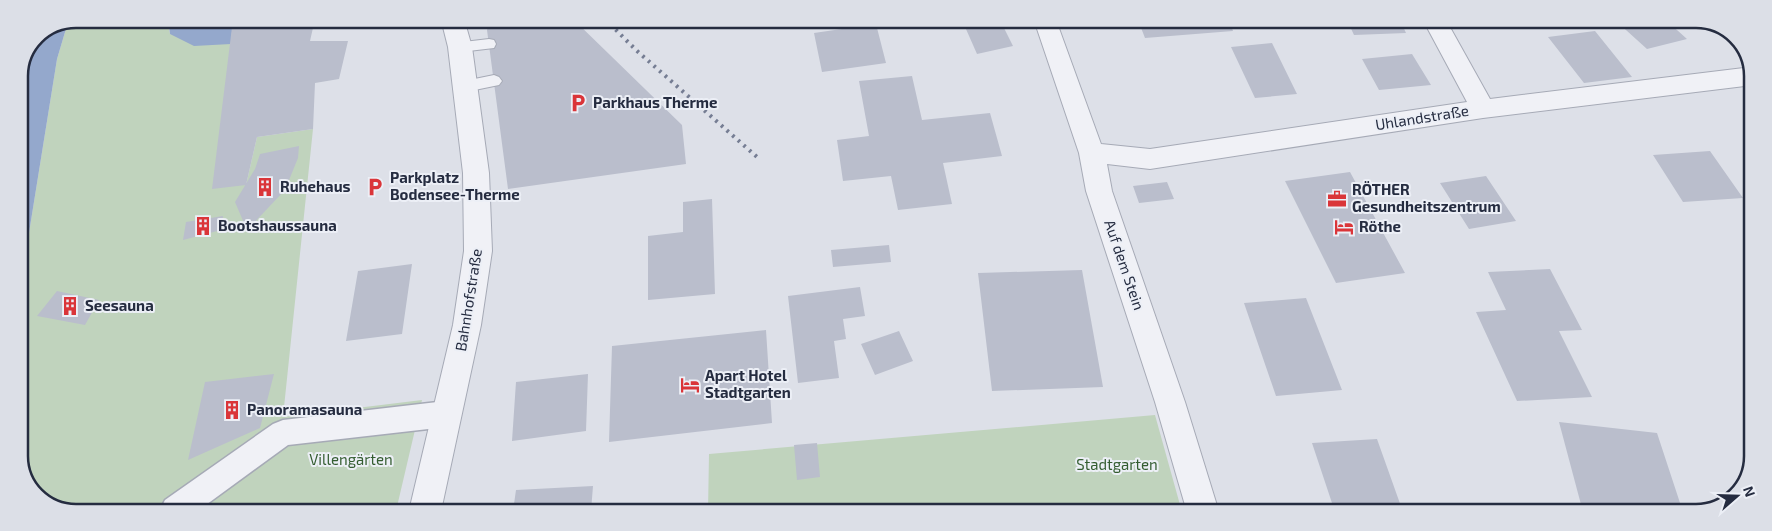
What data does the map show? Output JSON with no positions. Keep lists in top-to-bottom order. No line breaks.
{"streets":{"street":["Uhlandstraße","Auf dem Stein","Bahnhofstraße"]},"crossings":[["Uhlandstraße","Auf dem Stein"]],"parks":["Villengärten","Stadtgarten"],"places":{"parking":["Parkhaus Therme","Parkplatz Bodensee-Therme"],"building":["Ruhehaus","Bootshaussauna","Seesauna","Panoramasauna"],"office":["RÖTHER Gesundheitszentrum"],"hotel":["Röthe","Apart Hotel Stadtgarten"]},"north":"right"}
